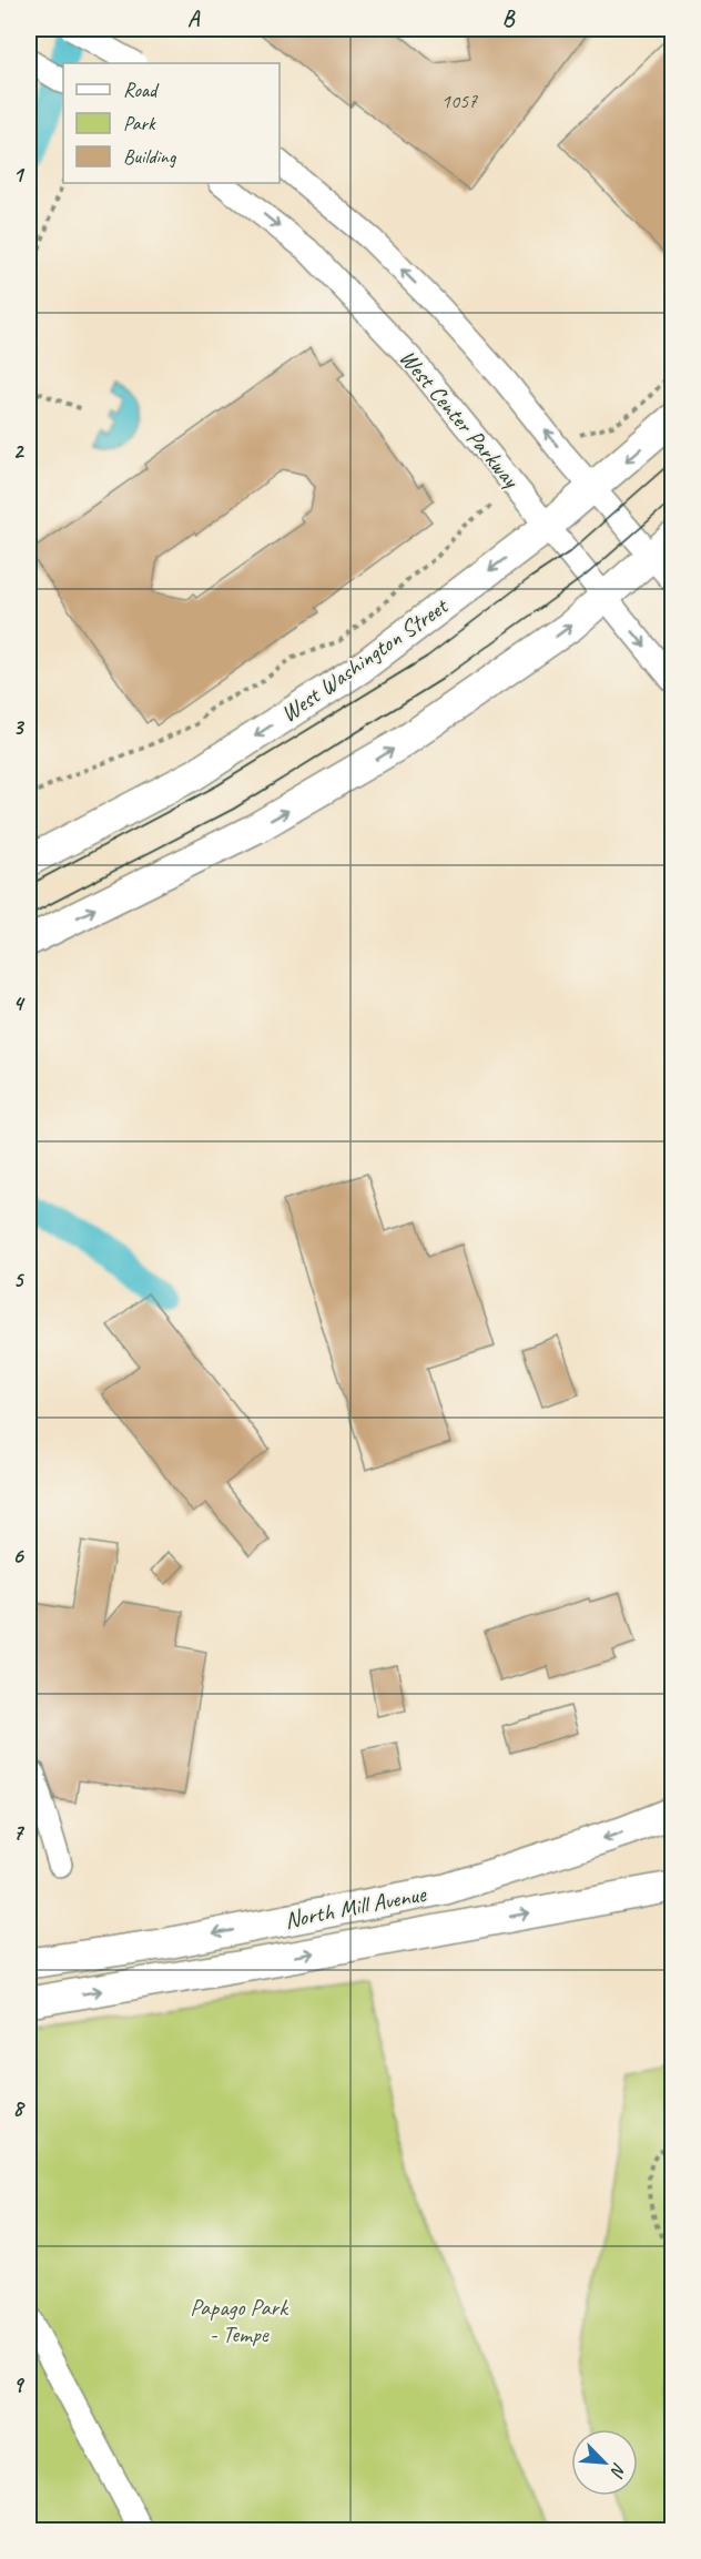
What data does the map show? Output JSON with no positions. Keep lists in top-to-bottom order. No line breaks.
{"streets":{"main road":["West Washington Street","North Mill Avenue"],"street":["West Center Parkway"]},"crossings":[["West Center Parkway","West Washington Street"]],"parks":["Papago Park - Tempe"],"house_numbers":["1057"],"legend":["Road","Park","Building"],"north":"bottom right","grid":{"columns":["A","B"],"rows":["1","2","3","4","5","6","7","8","9"]}}
